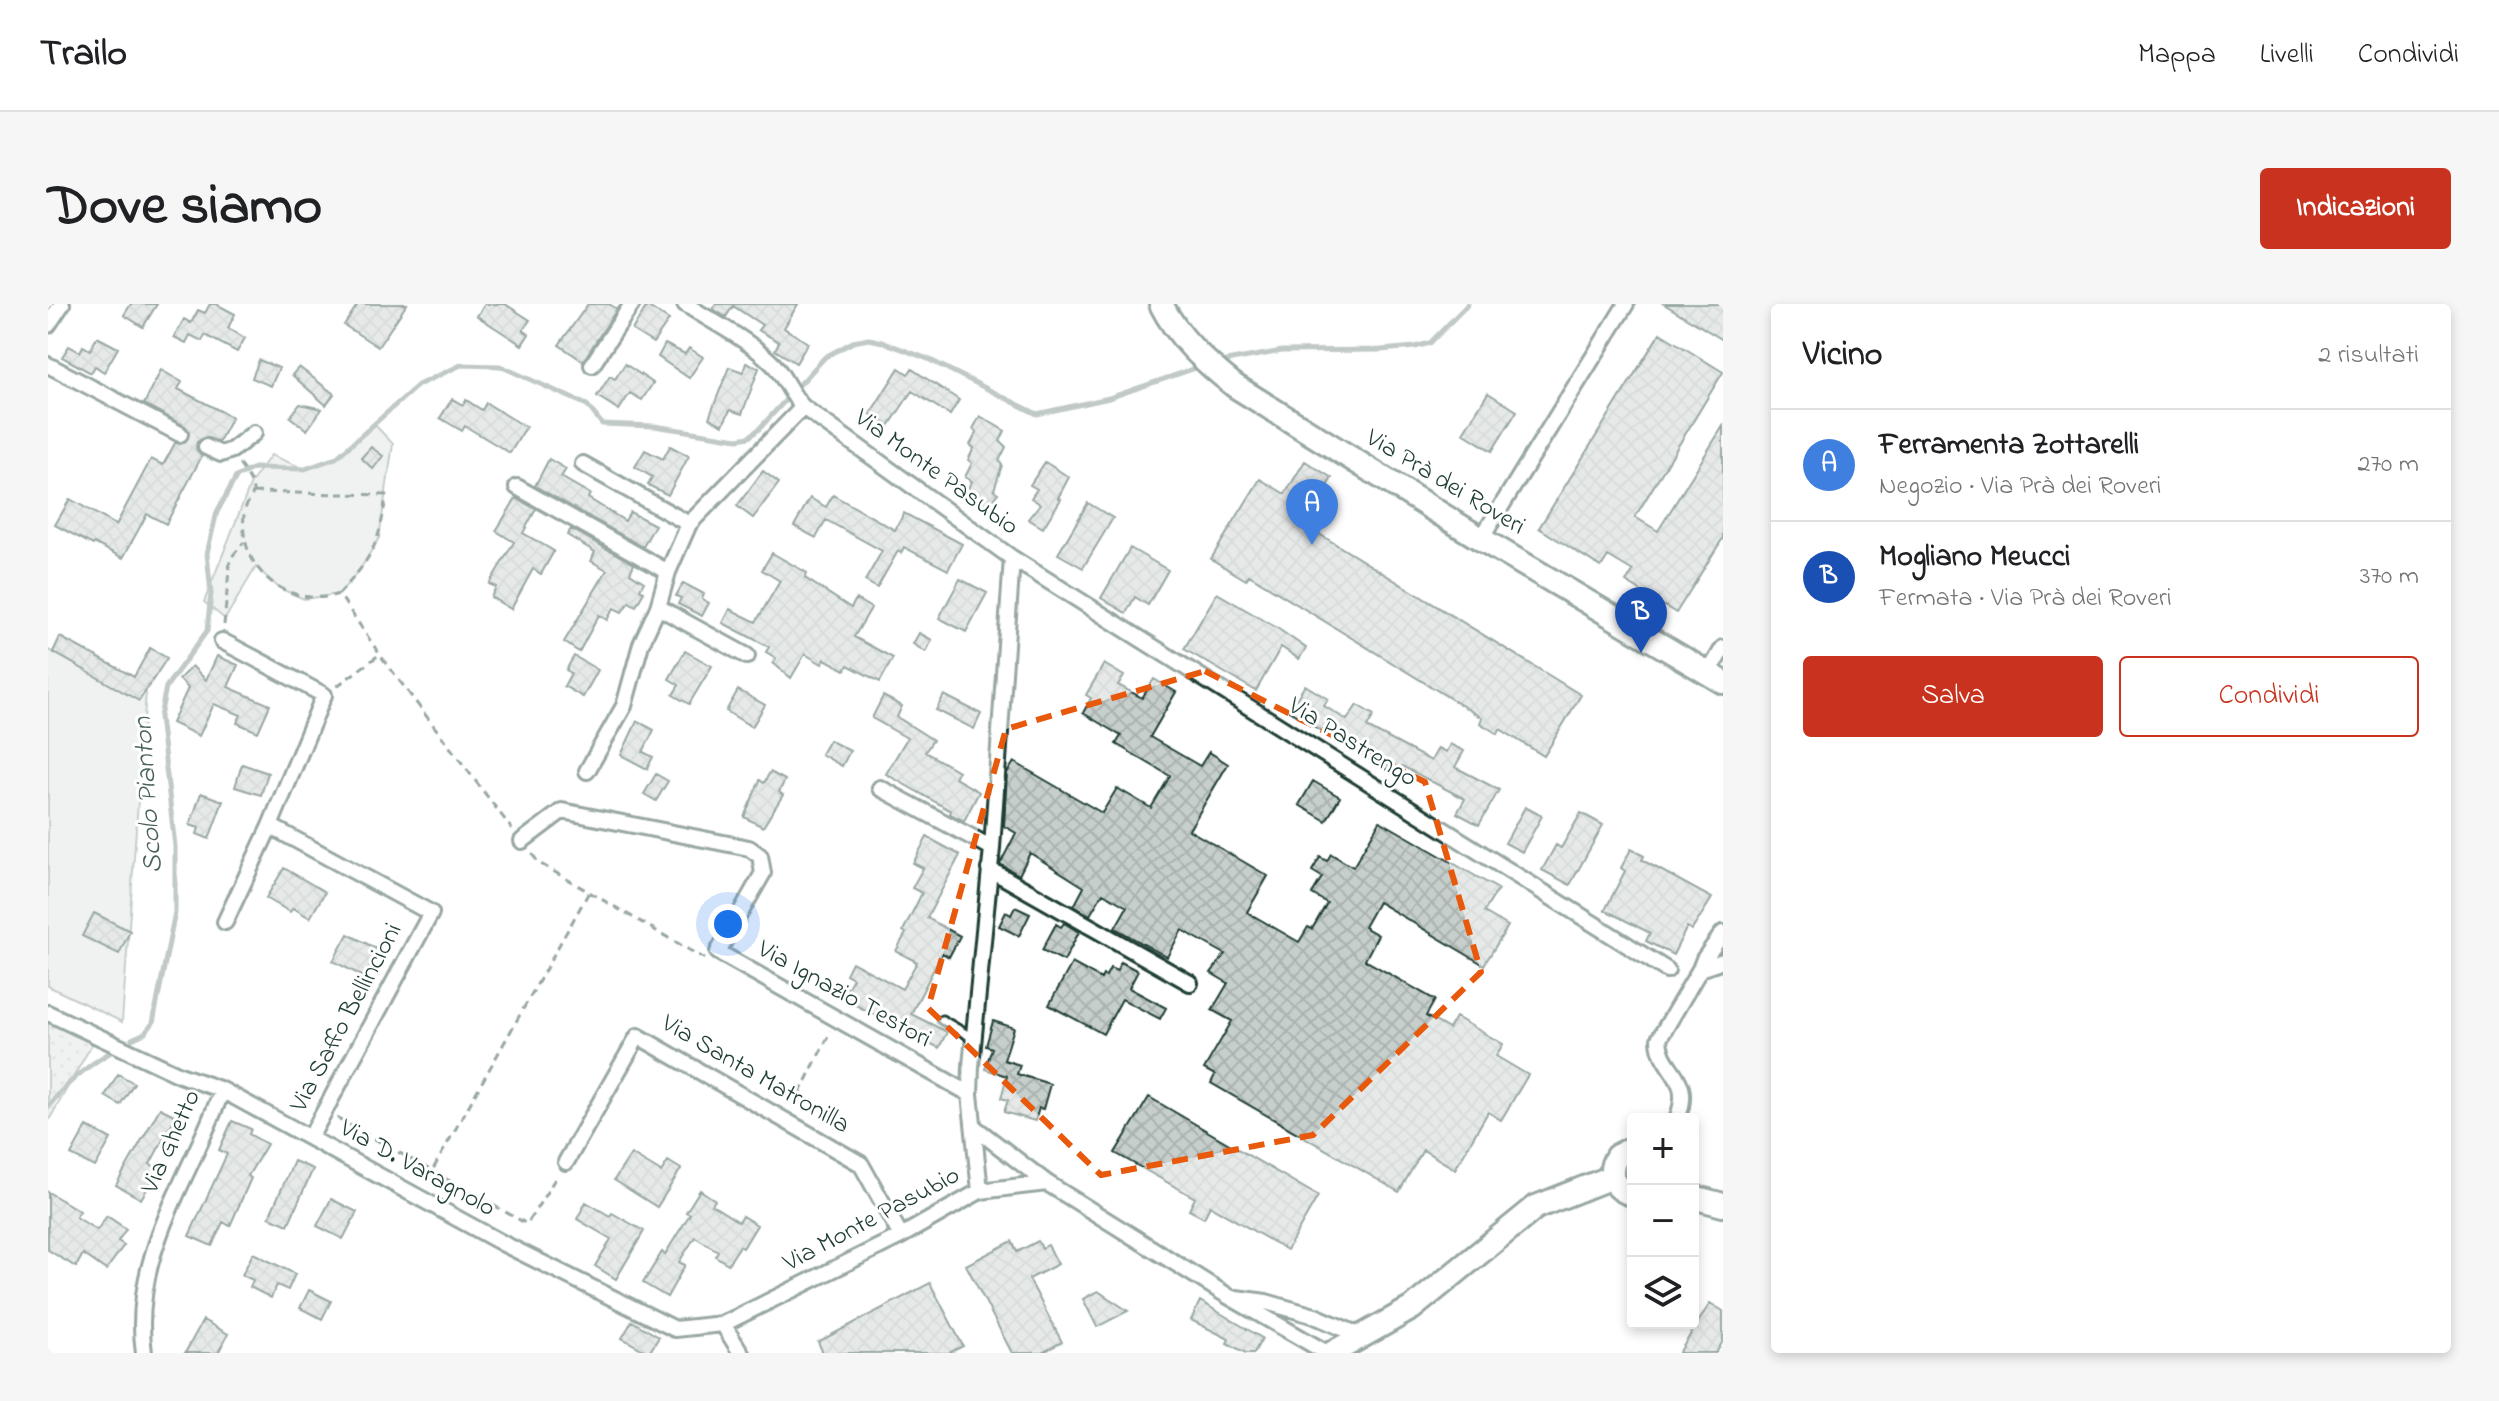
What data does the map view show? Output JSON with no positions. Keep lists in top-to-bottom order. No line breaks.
{"streets":{"main road":["Via Prà dei Roveri"],"street":["Via Monte Pasubio","Via Pastrengo","Via Ignazio Testori","Via Saffo Bellincioni","Via Santa Matronilla","Via Ghetto","Via D. Varagnolo"]},"crossings":[["Via Monte Pasubio","Via Pastrengo"],["Via Monte Pasubio","Via Ignazio Testori"],["Via Monte Pasubio","Via Santa Matronilla"],["Via Monte Pasubio","Via D. Varagnolo"],["Via Saffo Bellincioni","Via D. Varagnolo"],["Via Ghetto","Via D. Varagnolo"]],"water":["Scolo Pianton"],"page":{"header":"Trailo","nav":["Mappa","Livelli","Condividi"],"title":"Dove siamo","buttons":["Indicazioni",["Salva","Condividi"]],"heading":["Vicino","2 risultati"],"list":[{"mark":"A","name":"Ferramenta Zottarelli","note":"Negozio · Via Prà dei Roveri","value":"270 m"},{"mark":"B","name":"Mogliano Meucci","note":"Fermata · Via Prà dei Roveri","value":"370 m"}],"pins":["A","B"],"map_buttons":["+","−"]}}
